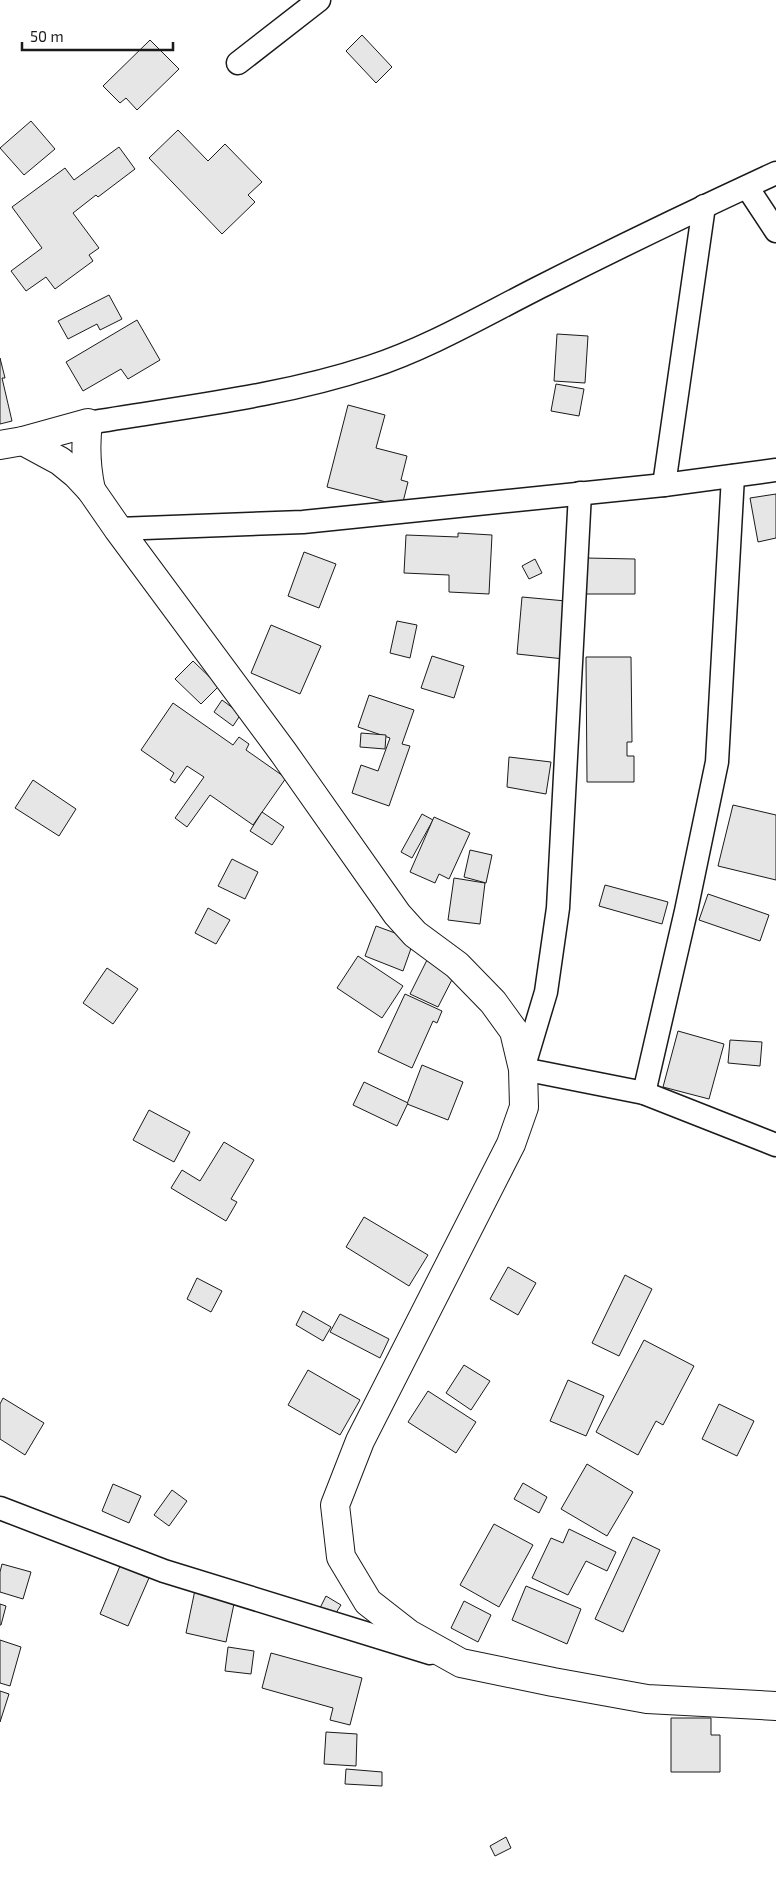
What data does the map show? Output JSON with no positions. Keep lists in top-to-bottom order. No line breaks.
{"scale_bar":"50 m"}
